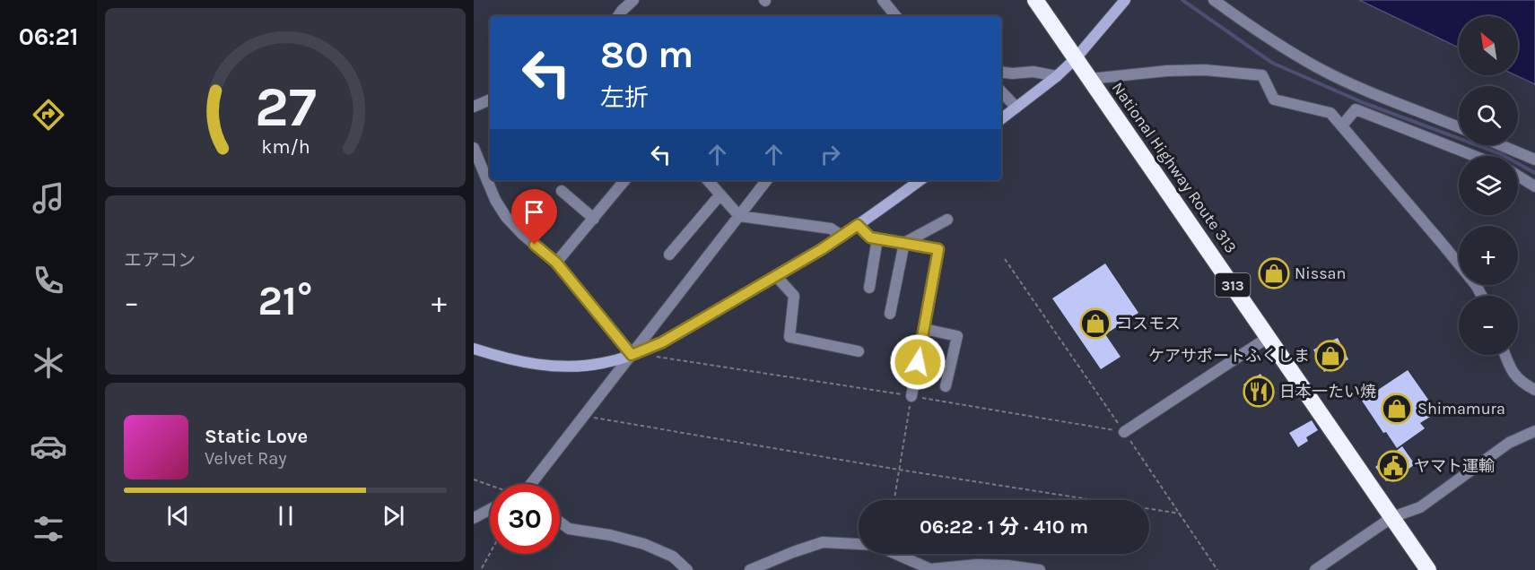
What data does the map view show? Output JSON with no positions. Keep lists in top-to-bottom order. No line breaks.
{"streets":{"highway":["National Highway Route 313","313"]},"places":{"shop":["Nissan","コスモス","ケアサポートふくしま","Shimamura"],"restaurant":["日本一たい焼"],"public building":["ヤマト運輸"]},"north":"top left","page":{"tabs":"06:21","map_buttons":["+","−"],"turn":["80 m","左折"],"tile":"エアコン","heat":["−","21°","+"],"song":["Static Love","Velvet Ray"],"limit":"30","trip":"06:22 · 1 分 · 410 m","gauge":["27","km/h"]}}
